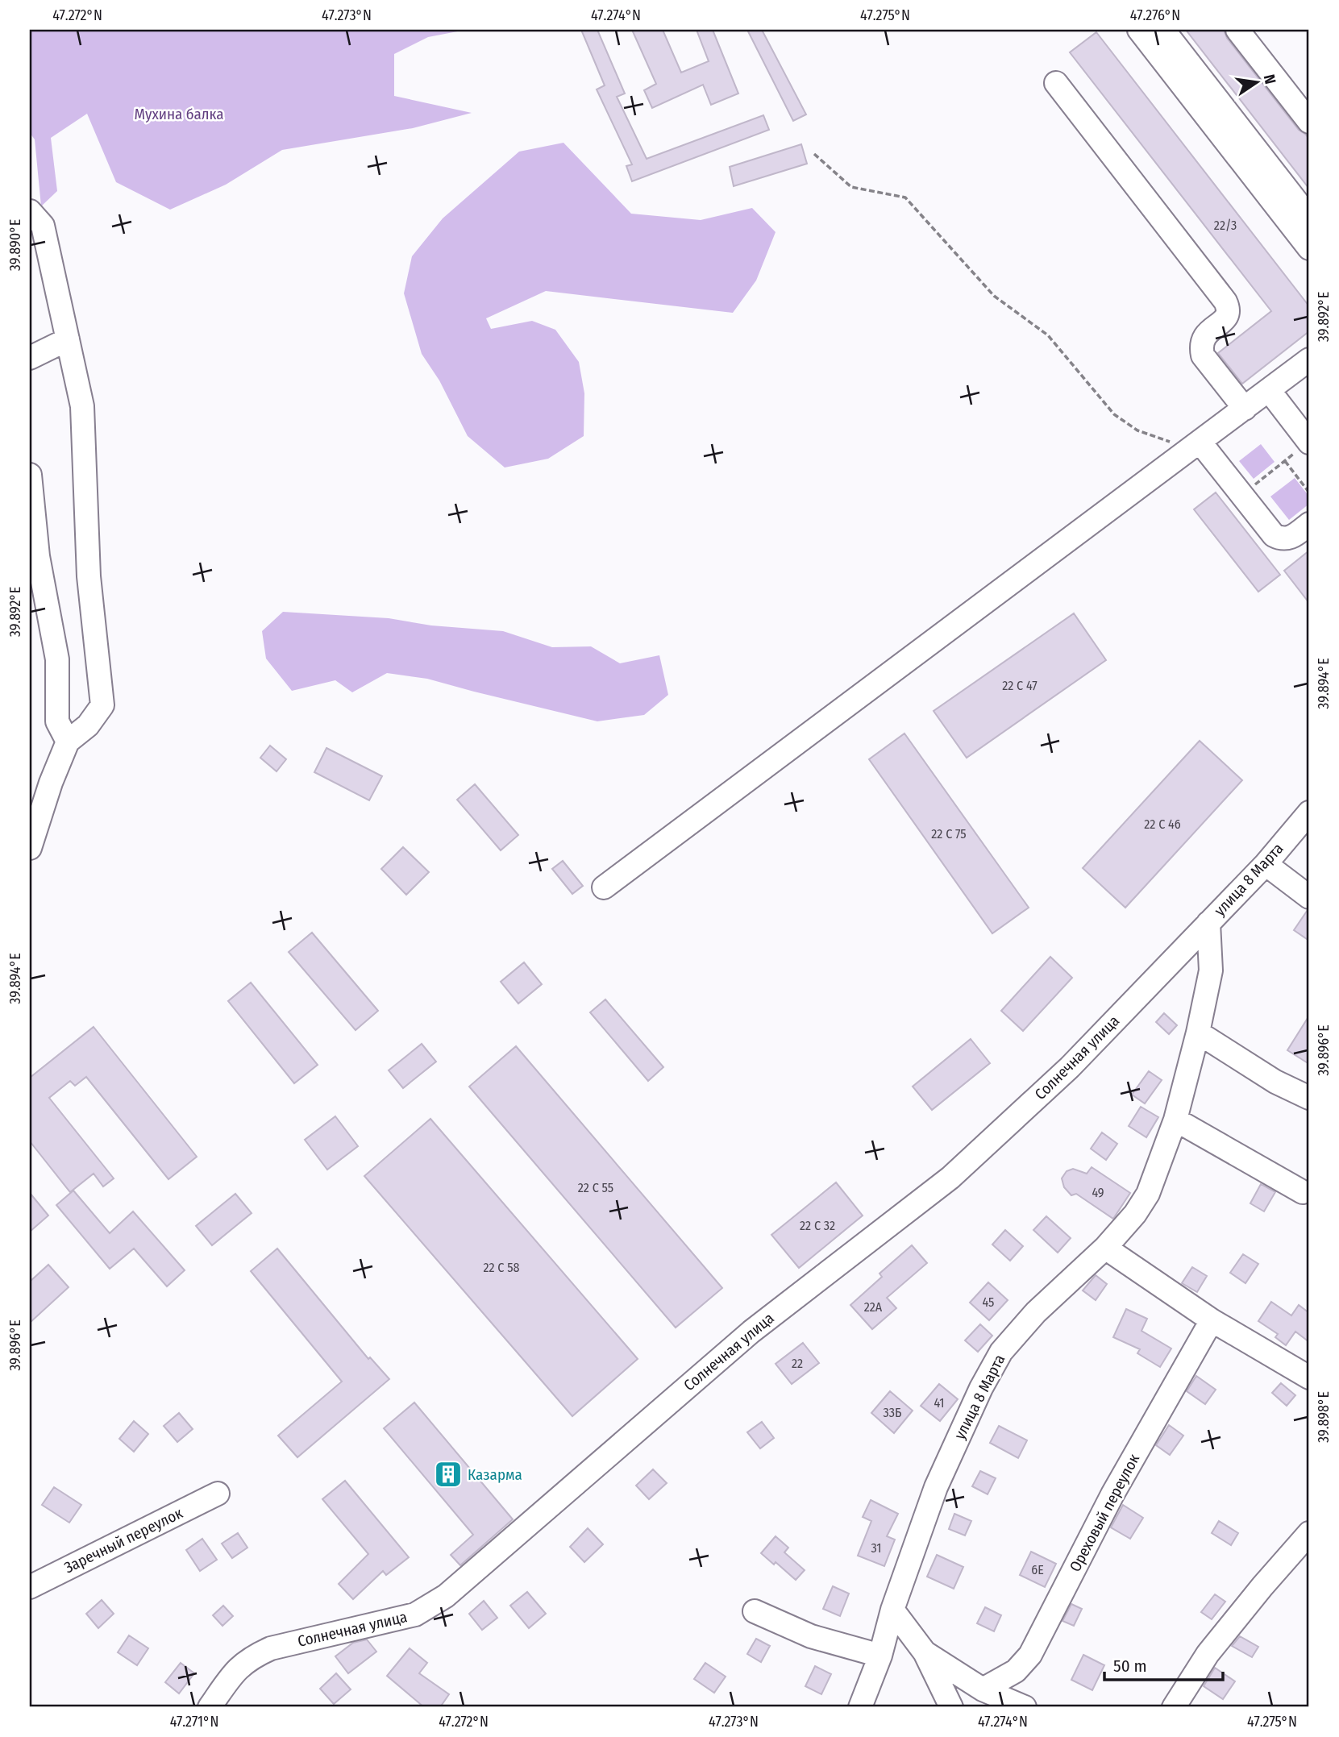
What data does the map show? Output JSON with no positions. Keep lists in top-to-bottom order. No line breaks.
{"streets":{"street":["улица 8 Марта","Солнечная улица","Ореховый переулок","Заречный переулок"]},"crossings":[["улица 8 Марта","Солнечная улица"]],"parks":["Мухина балка"],"places":{"building":["Казарма"]},"house_numbers":["22/3","22 С 47","22 С 46","22 С 75","22 С 55","49","22 С 32","22 С 58","45","22А","22","41","33Б","31","6Е"],"scale_bar":"50 m","north":"right","coordinates":["47.272°N","47.273°N","47.274°N","47.275°N","47.276°N","39.890°E","39.892°E","39.894°E","39.896°E","39.898°E","47.271°N"]}
